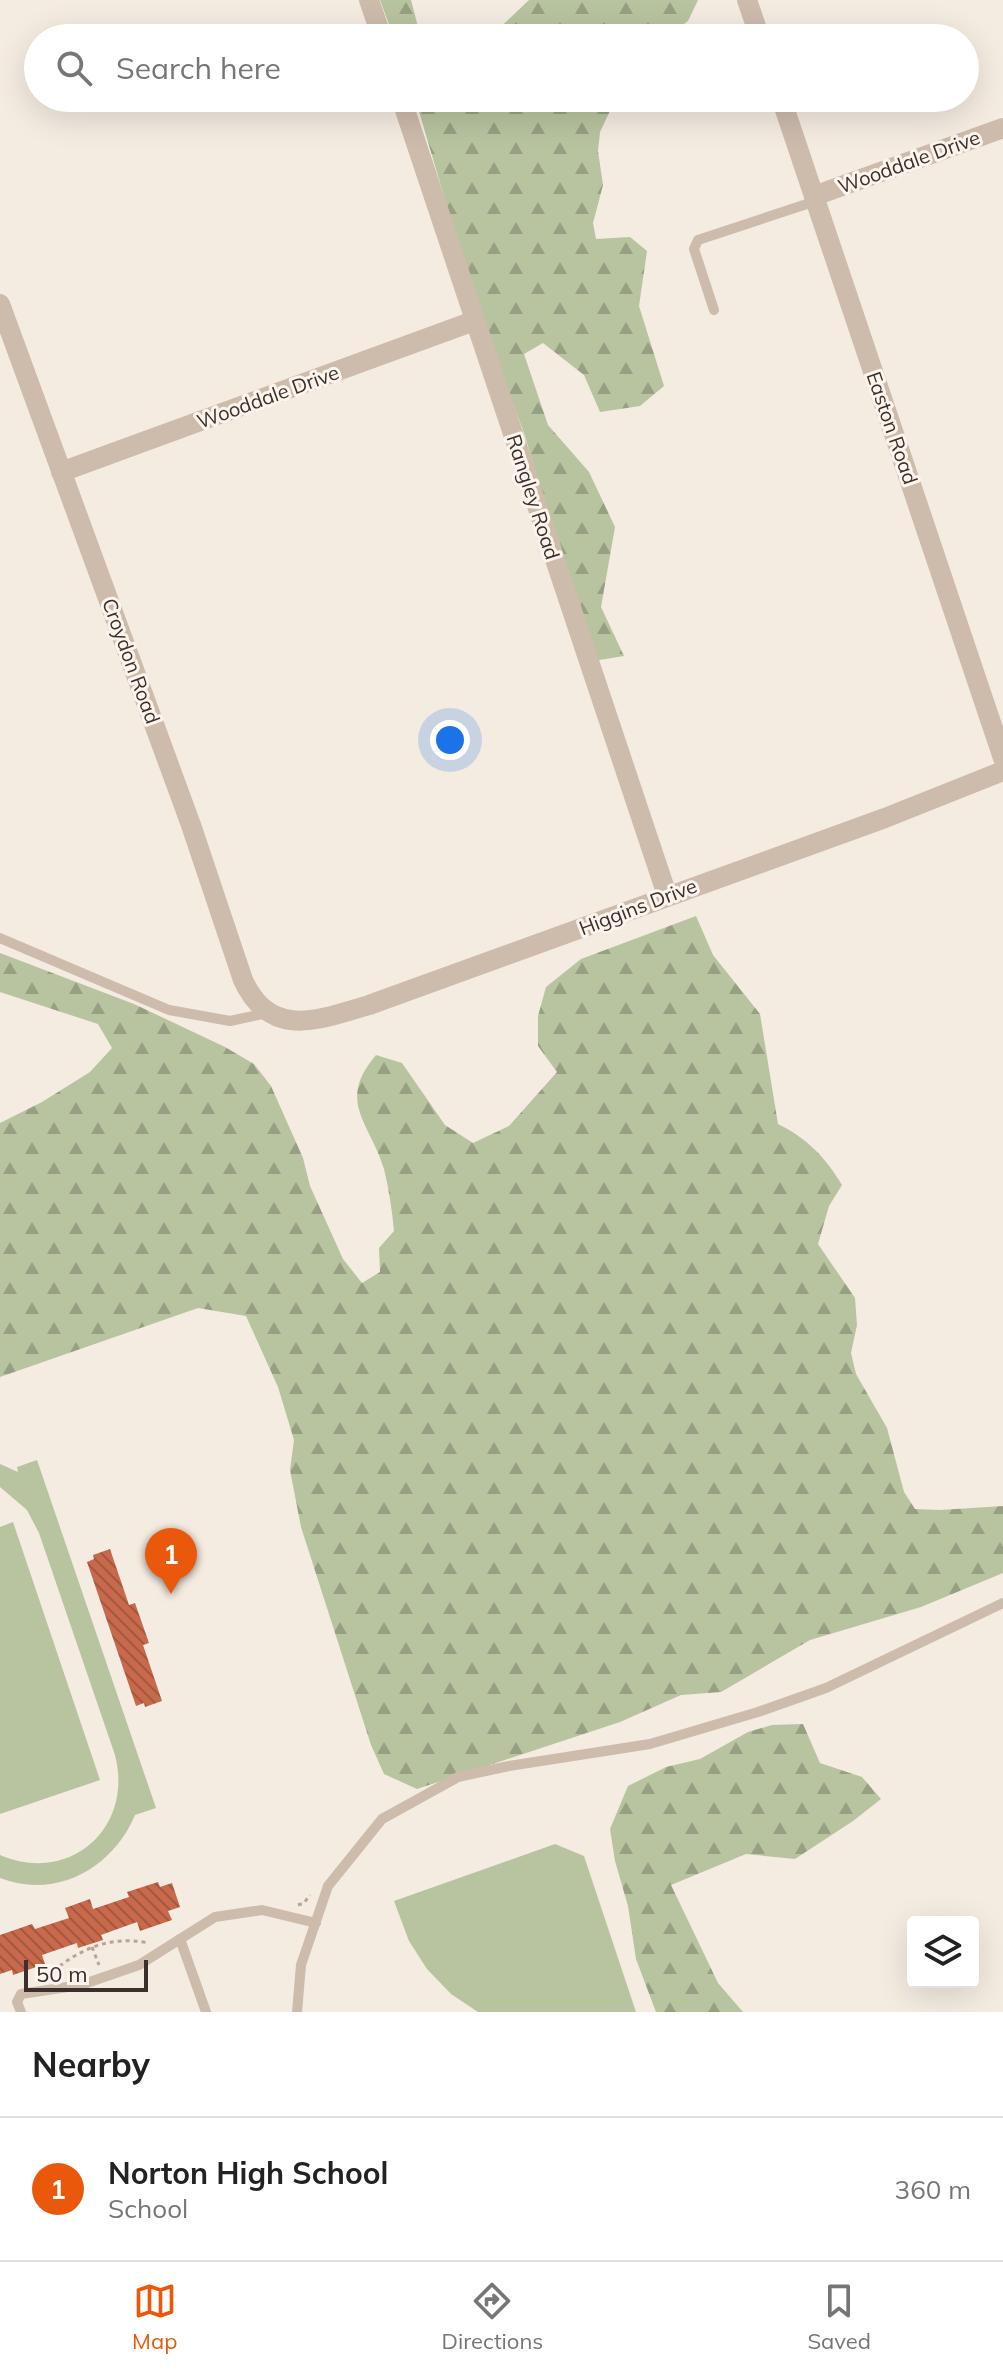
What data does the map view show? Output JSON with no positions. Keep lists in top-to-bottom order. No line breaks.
{"streets":{"street":["Wooddale Drive","Easton Road","Rangley Road","Croydon Road","Higgins Drive"]},"crossings":[["Wooddale Drive","Easton Road"],["Wooddale Drive","Rangley Road"],["Wooddale Drive","Croydon Road"],["Rangley Road","Higgins Drive"],["Croydon Road","Higgins Drive"]],"scale_bar":"50 m","page":{"search":"Search here","pins":"1","scale":"50 m","heading":"Nearby","list":[{"mark":"1","name":"Norton High School","note":"School","value":"360 m"}],"nav":["Map","Directions","Saved"]}}
